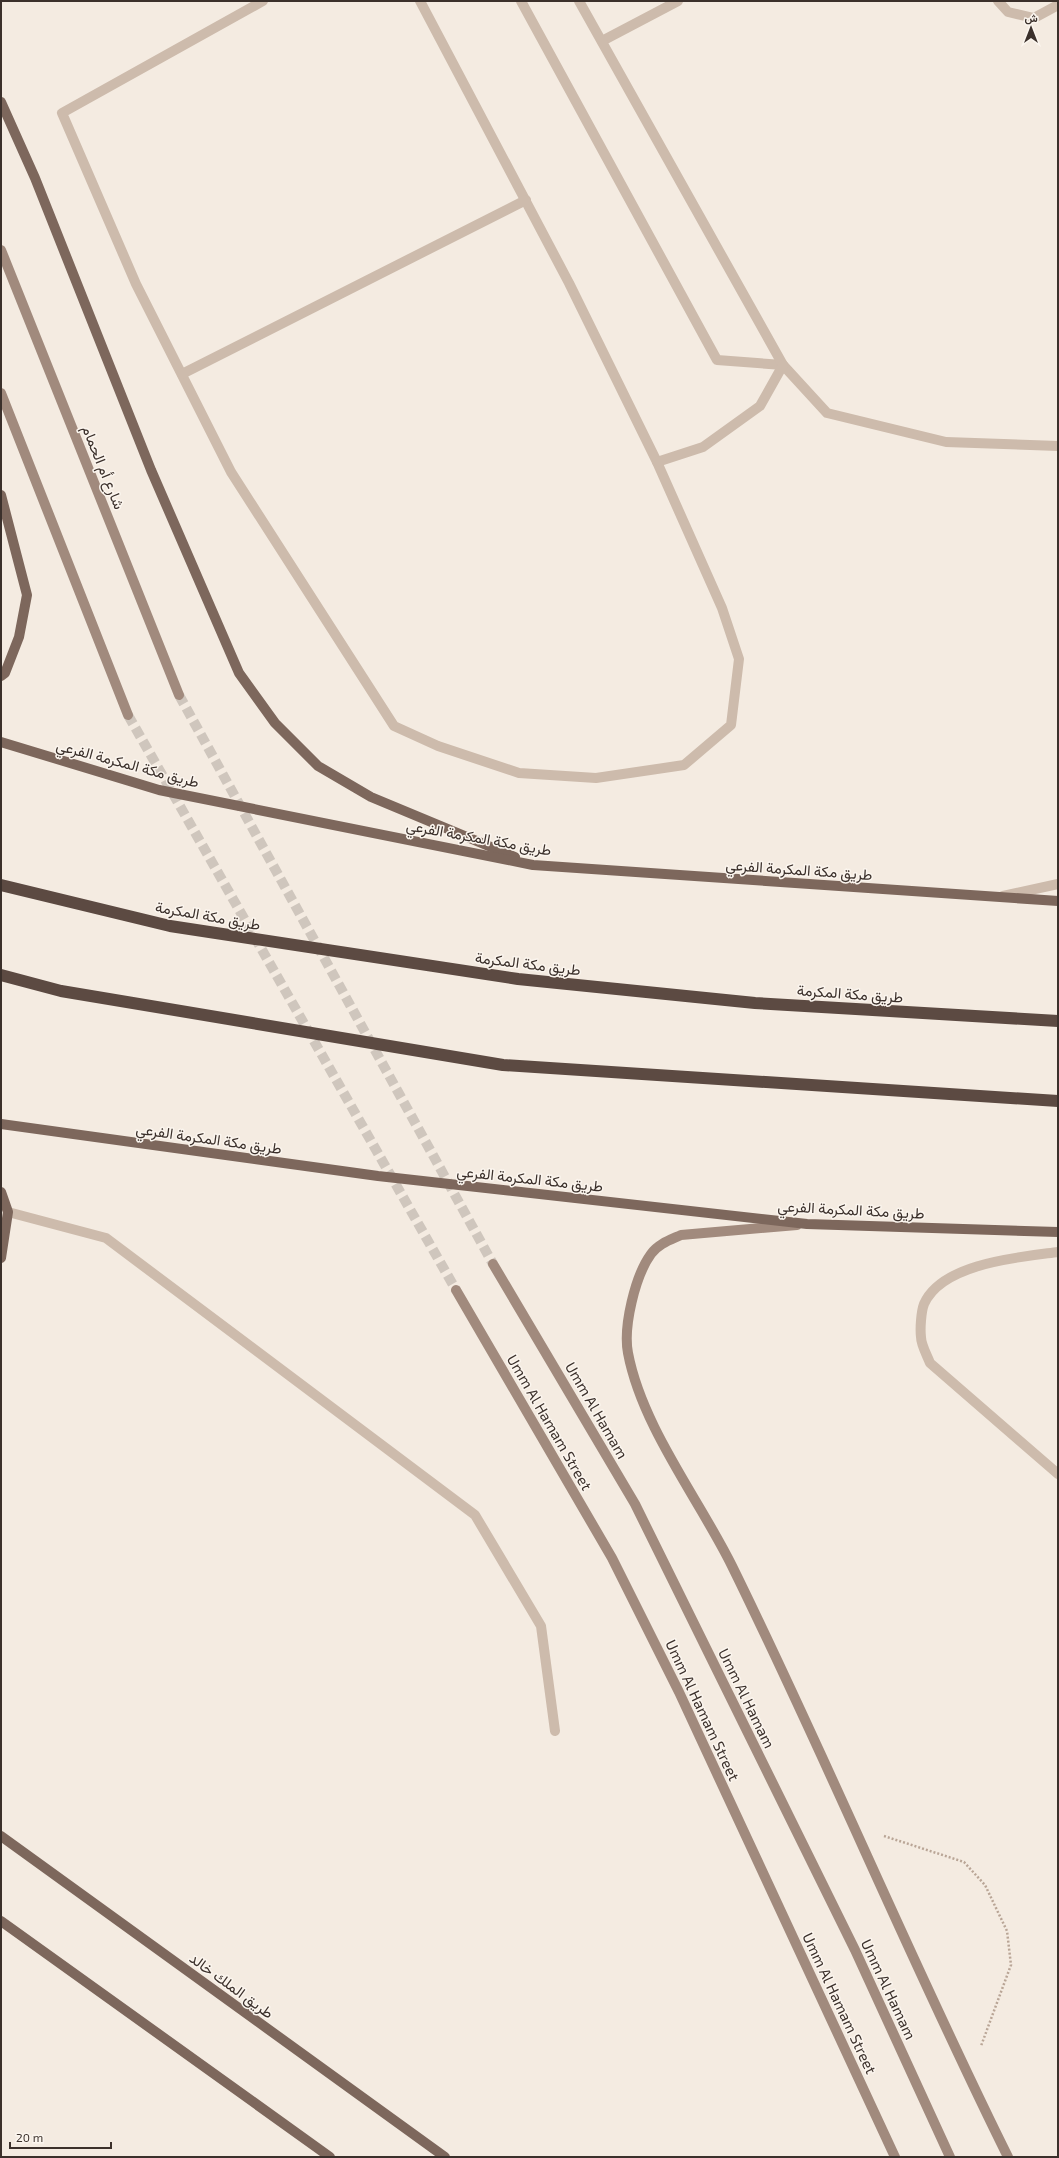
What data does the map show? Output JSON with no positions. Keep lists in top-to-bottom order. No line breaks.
{"streets":{"highway":["طريق مكة المكرمة"],"main road":["شارع أم الحمام","طريق مكة المكرمة الفرعي","Umm Al Hamam","Umm Al Hamam Street","طريق الملك خالد"]},"scale_bar":"20 m","north":"top"}
